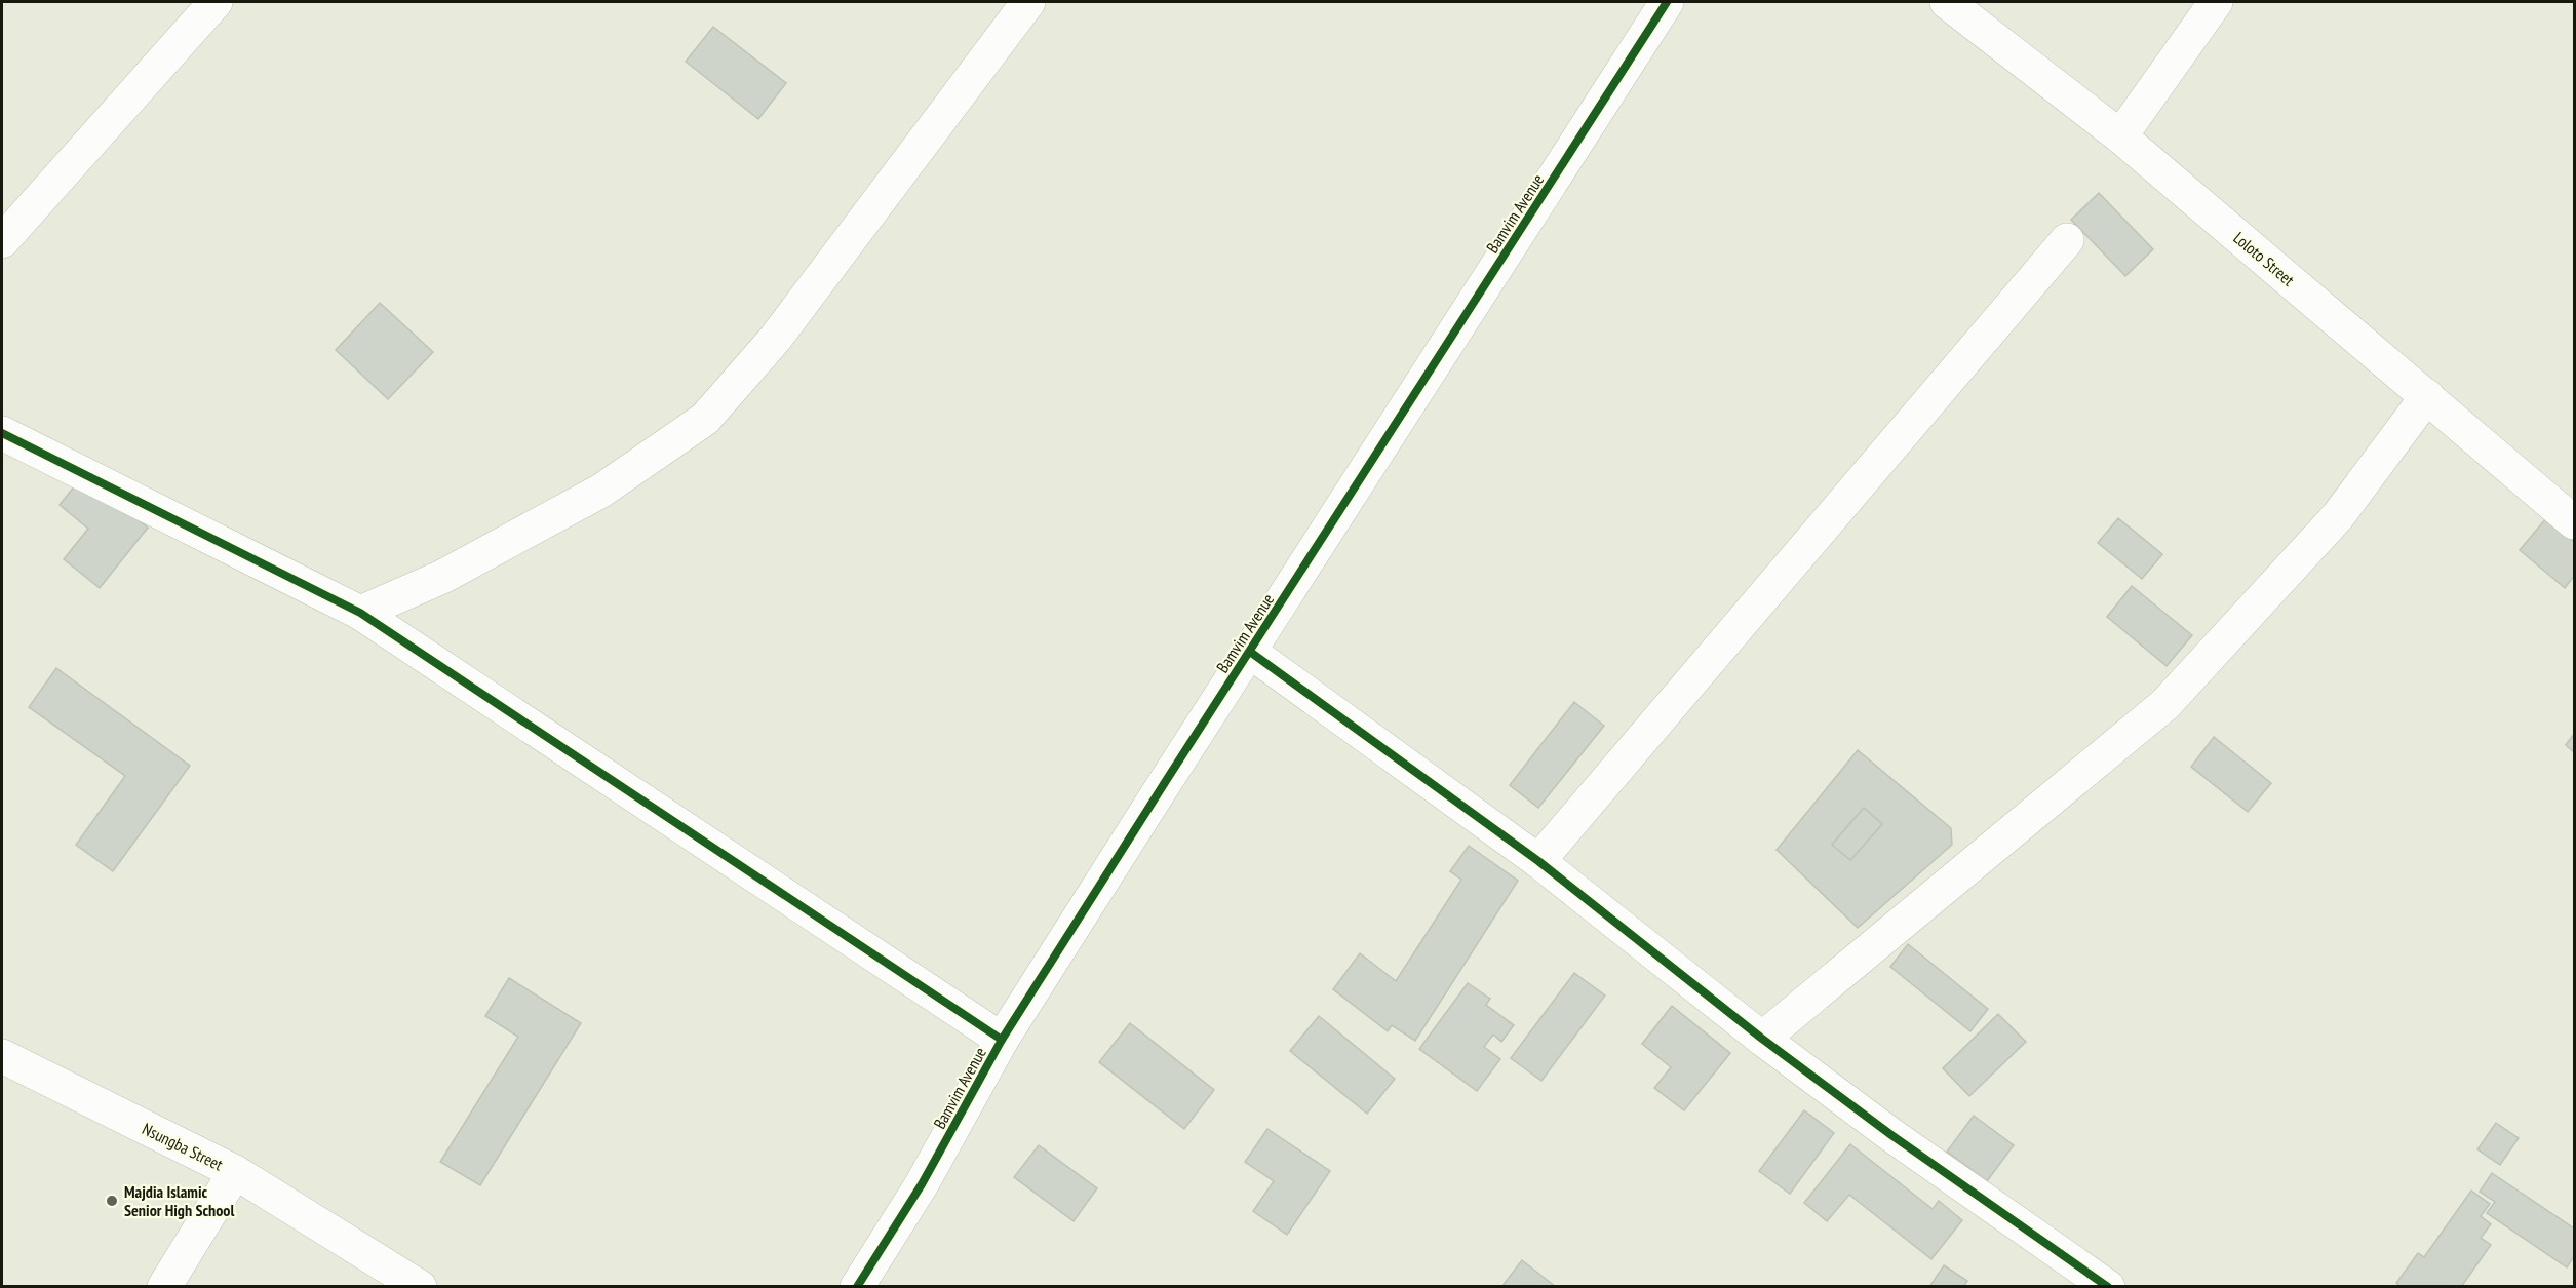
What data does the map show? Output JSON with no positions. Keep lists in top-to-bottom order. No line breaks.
{"streets":{"street":["Bamvim Avenue","Loloto Street","Nsungba Street"]},"places":["Majdia Islamic Senior High School"]}
